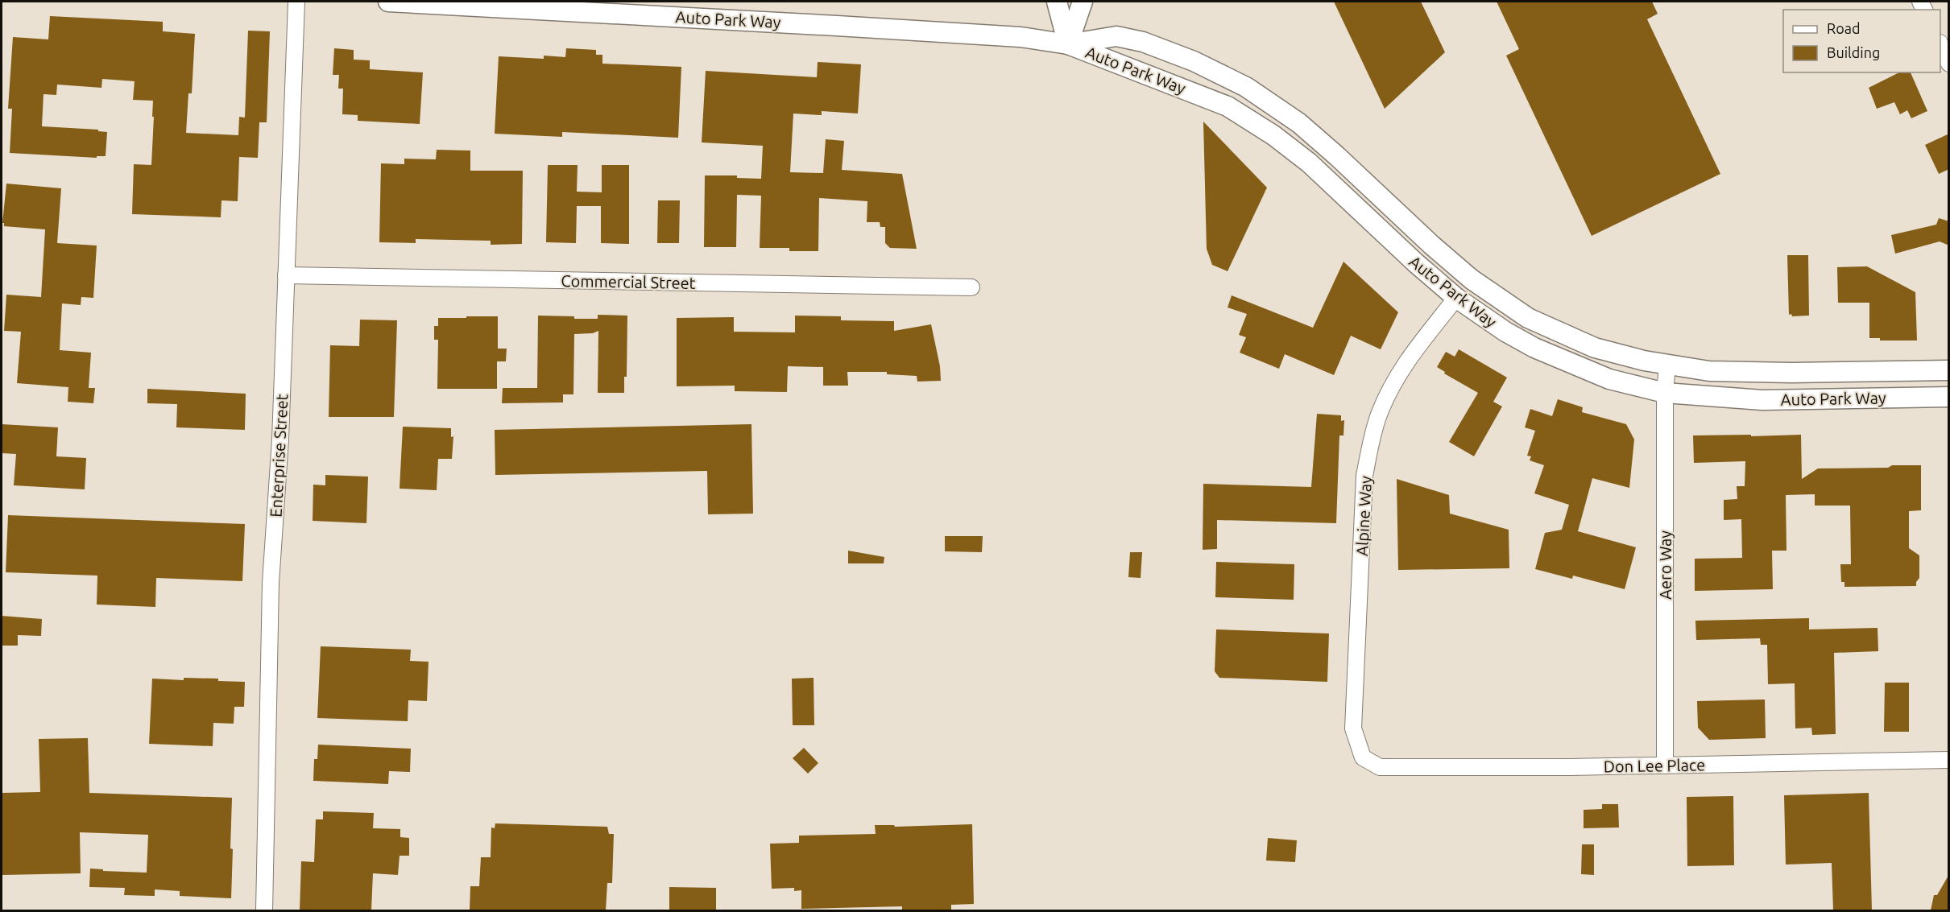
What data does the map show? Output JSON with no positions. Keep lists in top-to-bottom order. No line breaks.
{"streets":{"main road":["Auto Park Way"],"street":["Commercial Street","Enterprise Street","Alpine Way","Aero Way","Don Lee Place"]},"crossings":[["Auto Park Way","Alpine Way"],["Auto Park Way","Aero Way"],["Commercial Street","Enterprise Street"],["Alpine Way","Don Lee Place"],["Aero Way","Don Lee Place"]],"legend":["Road","Building"]}
